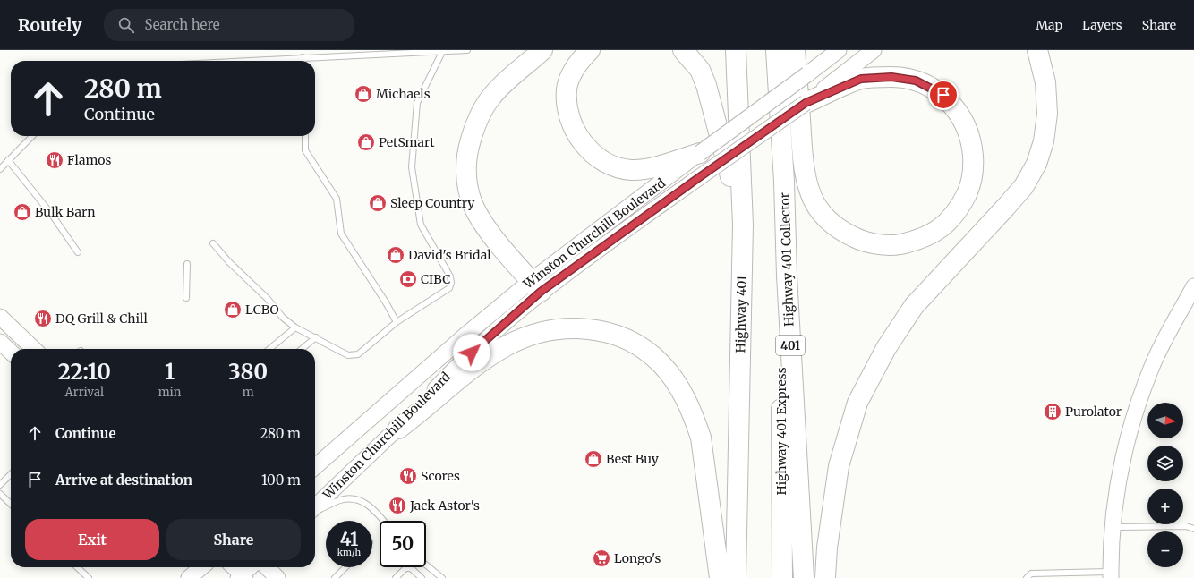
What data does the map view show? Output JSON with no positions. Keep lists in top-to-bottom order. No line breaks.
{"streets":{"highway":["Highway 401 Collector","Highway 401","401","Highway 401 Express"],"main road":["Winston Churchill Boulevard"]},"crossings":[["Highway 401 Collector","401"],["Highway 401 Collector","Highway 401 Express"],["401","Highway 401 Express"]],"places":{"shop":["Michaels","PetSmart","Sleep Country","Bulk Barn","David's Bridal","LCBO","Best Buy"],"restaurant":["Flamos","DQ Grill & Chill","Scores","Jack Astor's"],"bank":["CIBC"],"building":["Purolator"],"supermarket":["Longo's"]},"north":"right","page":{"header":"Routely","search":"Search here","nav":["Map","Layers","Share"],"turn":["280 m","Continue"],"eta":["22:10","Arrival","1","min","380","m"],"map_buttons":["+","−"],"list":[{"name":"Continue","value":"280 m"},{"name":"Arrive at destination","value":"100 m"}],"buttons":["Exit","Share"],"speed":"41 km/h","limit":"50"}}
